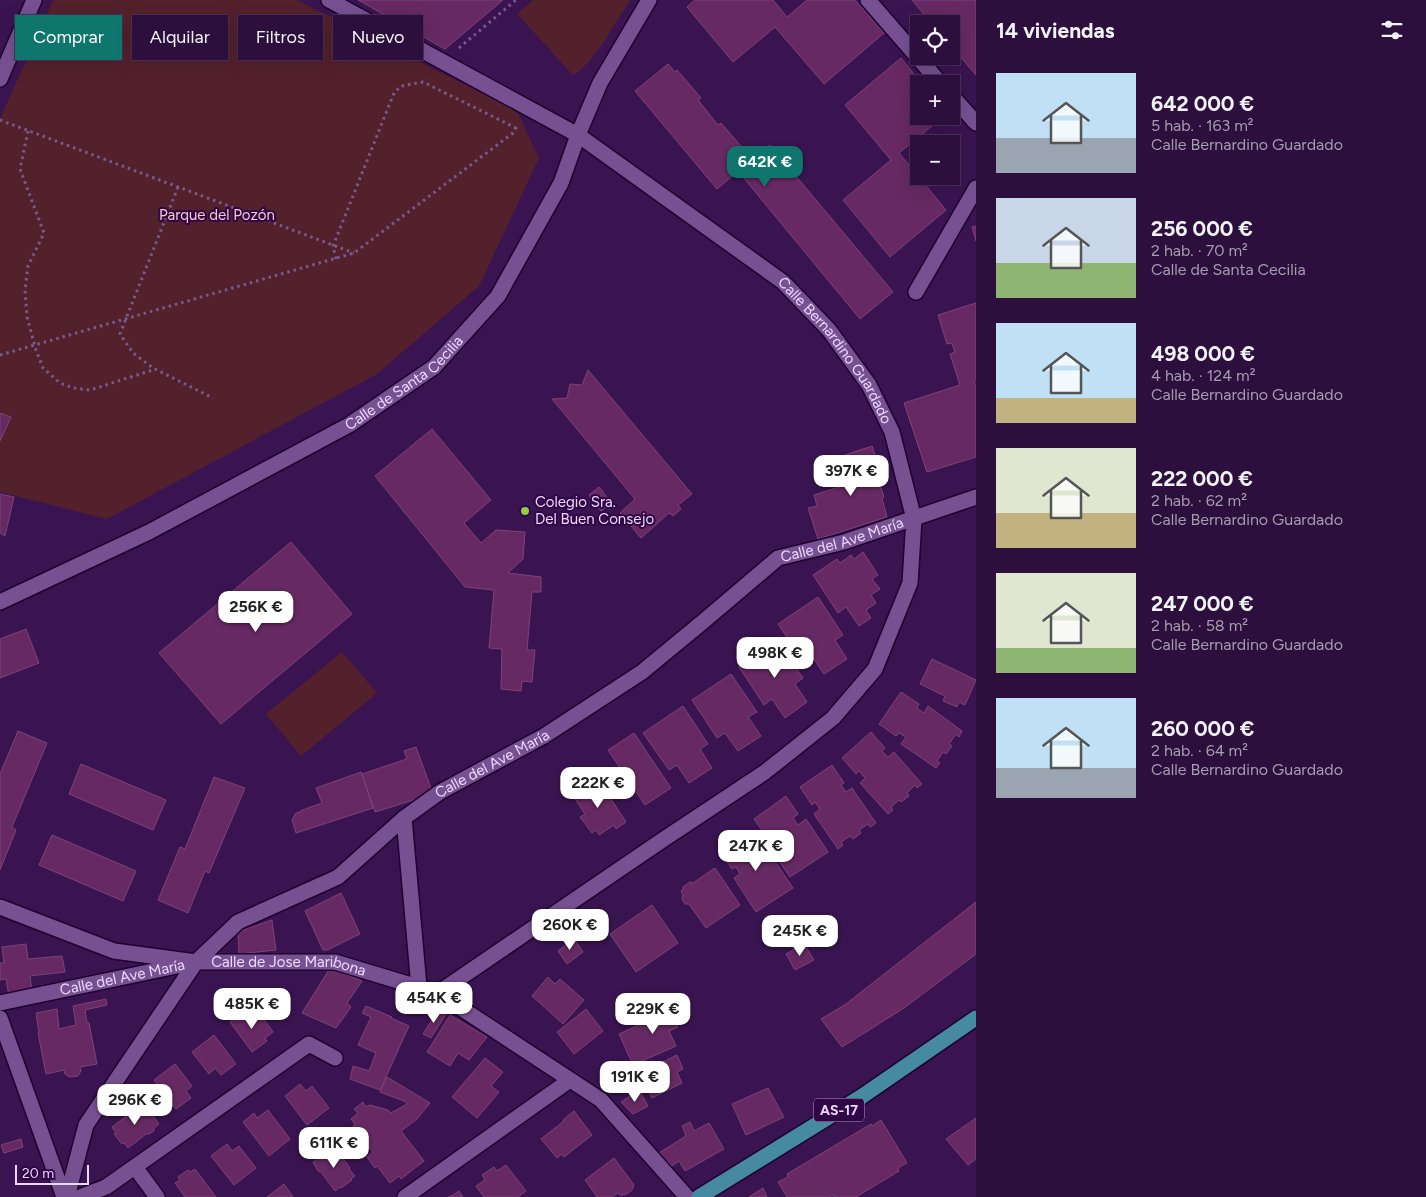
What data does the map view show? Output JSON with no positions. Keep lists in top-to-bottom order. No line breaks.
{"streets":{"main road":["AS-17"],"street":["Calle Bernardino Guardado","Calle de Santa Cecilia","Calle del Ave María","Calle de Jose Maribona"]},"crossings":[["Calle Bernardino Guardado","Calle de Santa Cecilia"],["Calle Bernardino Guardado","Calle del Ave María"],["Calle Bernardino Guardado","Calle de Jose Maribona"],["Calle del Ave María","Calle de Jose Maribona"]],"parks":["Parque del Pozón"],"places":["Colegio Sra. Del Buen Consejo"],"scale_bar":"20 m","page":{"heading":"14 viviendas","map_buttons":["+","−"],"chip":["Comprar","Alquilar","Filtros","Nuevo"],"list":[{"name":"642 000 €","note":"5 hab. · 163 m² · Calle Bernardino Guardado"},{"name":"256 000 €","note":"2 hab. · 70 m² · Calle de Santa Cecilia"},{"name":"498 000 €","note":"4 hab. · 124 m² · Calle Bernardino Guardado"},{"name":"222 000 €","note":"2 hab. · 62 m² · Calle Bernardino Guardado"},{"name":"247 000 €","note":"2 hab. · 58 m² · Calle Bernardino Guardado"},{"name":"260 000 €","note":"2 hab. · 64 m² · Calle Bernardino Guardado"}],"price":["642K €","397K €","256K €","498K €","222K €","247K €","260K €","245K €","454K €","485K €","229K €","191K €","296K €","611K €"],"scale":"20 m"}}
